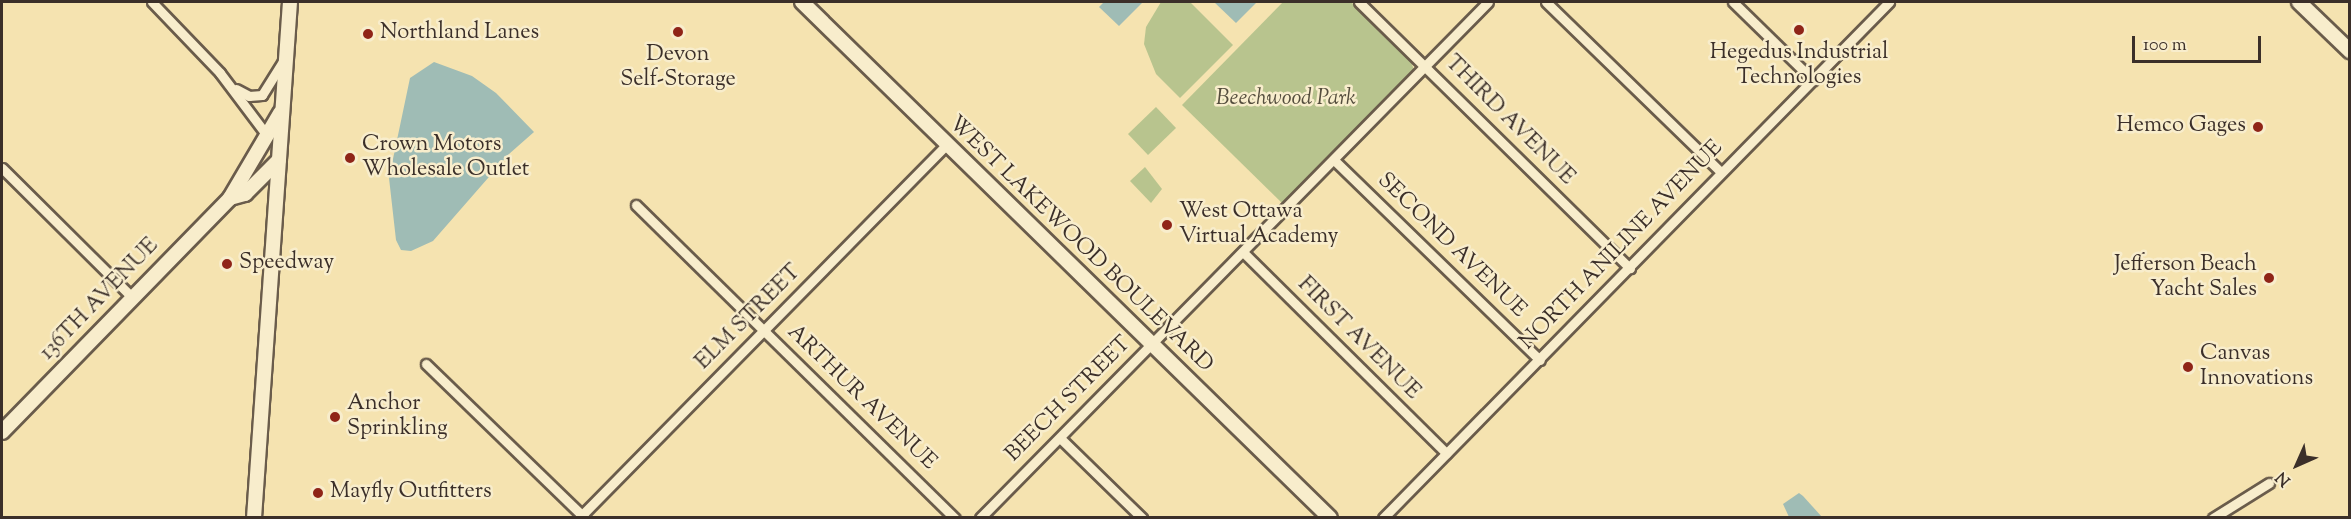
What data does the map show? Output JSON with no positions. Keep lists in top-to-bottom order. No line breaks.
{"streets":{"street":["THIRD AVENUE","WEST LAKEWOOD BOULEVARD","SECOND AVENUE","NORTH ANILINE AVENUE","136TH AVENUE","ELM STREET","FIRST AVENUE","ARTHUR AVENUE","BEECH STREET"]},"crossings":[["THIRD AVENUE","NORTH ANILINE AVENUE"],["THIRD AVENUE","BEECH STREET"],["WEST LAKEWOOD BOULEVARD","ELM STREET"],["WEST LAKEWOOD BOULEVARD","BEECH STREET"],["SECOND AVENUE","NORTH ANILINE AVENUE"],["SECOND AVENUE","BEECH STREET"],["NORTH ANILINE AVENUE","FIRST AVENUE"],["ELM STREET","ARTHUR AVENUE"],["FIRST AVENUE","BEECH STREET"]],"parks":["Beechwood Park"],"places":["Hegedus Industrial Technologies","Devon Self-Storage","Northland Lanes","Hemco Gages","Crown Motors Wholesale Outlet","West Ottawa Virtual Academy","Speedway","Jefferson Beach Yacht Sales","Canvas Innovations","Anchor Sprinkling","Mayfly Outfitters"],"scale_bar":"100 m","north":"bottom left"}
